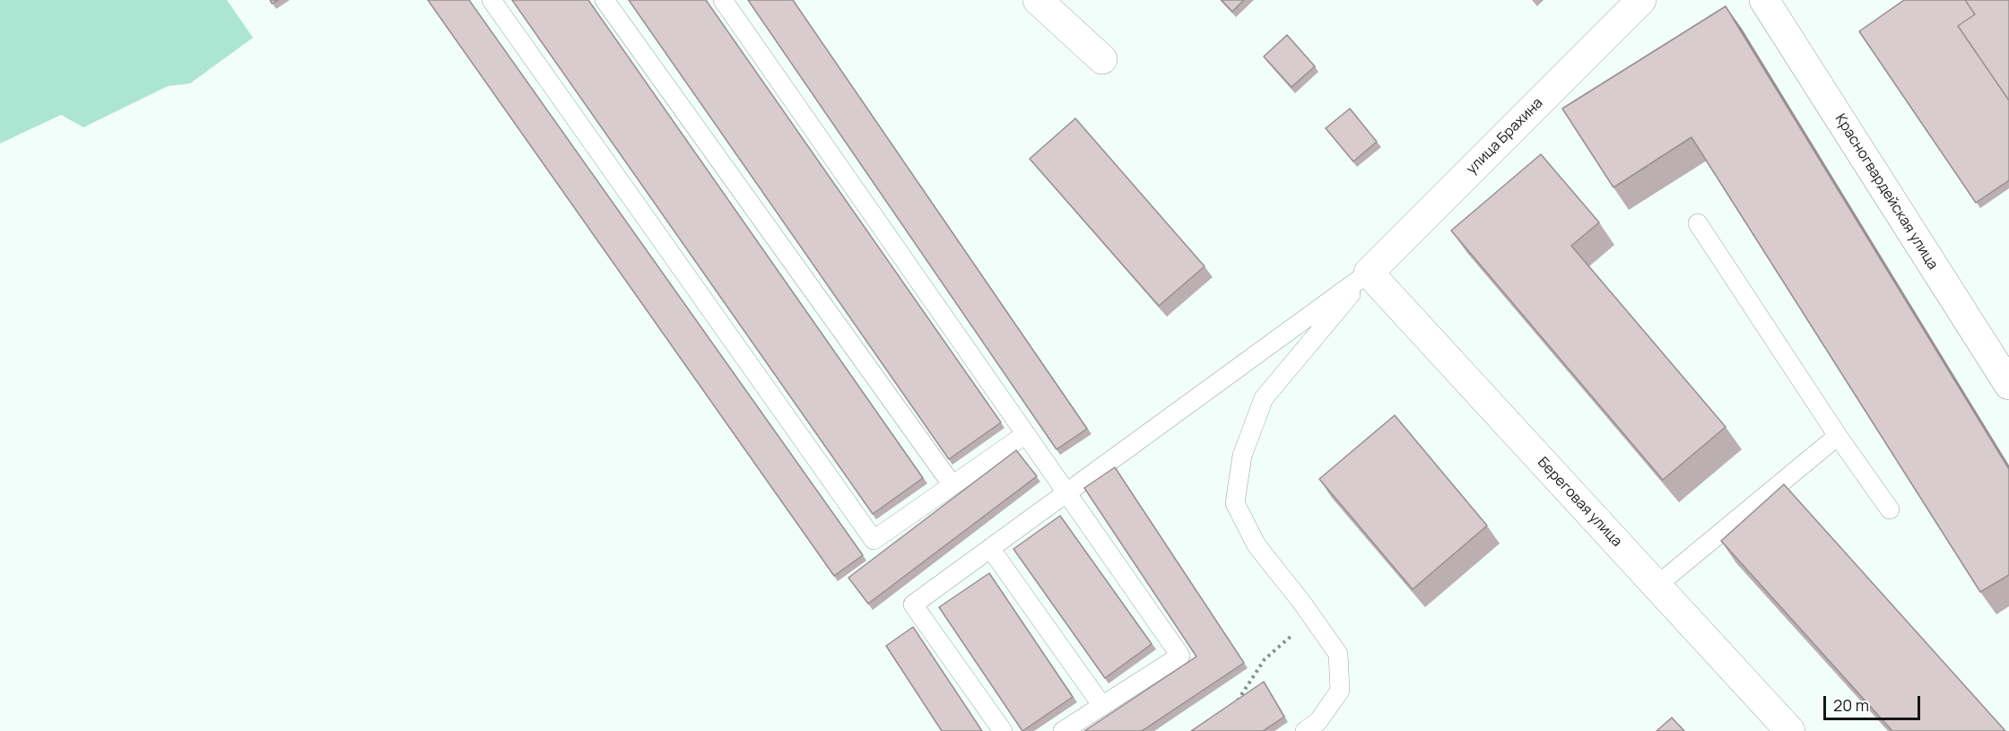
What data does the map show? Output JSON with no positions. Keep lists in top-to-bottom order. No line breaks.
{"streets":{"street":["улица Брахина","Красногвардейская улица","Береговая улица"]},"crossings":[["улица Брахина","Береговая улица"]],"scale_bar":"20 m"}
